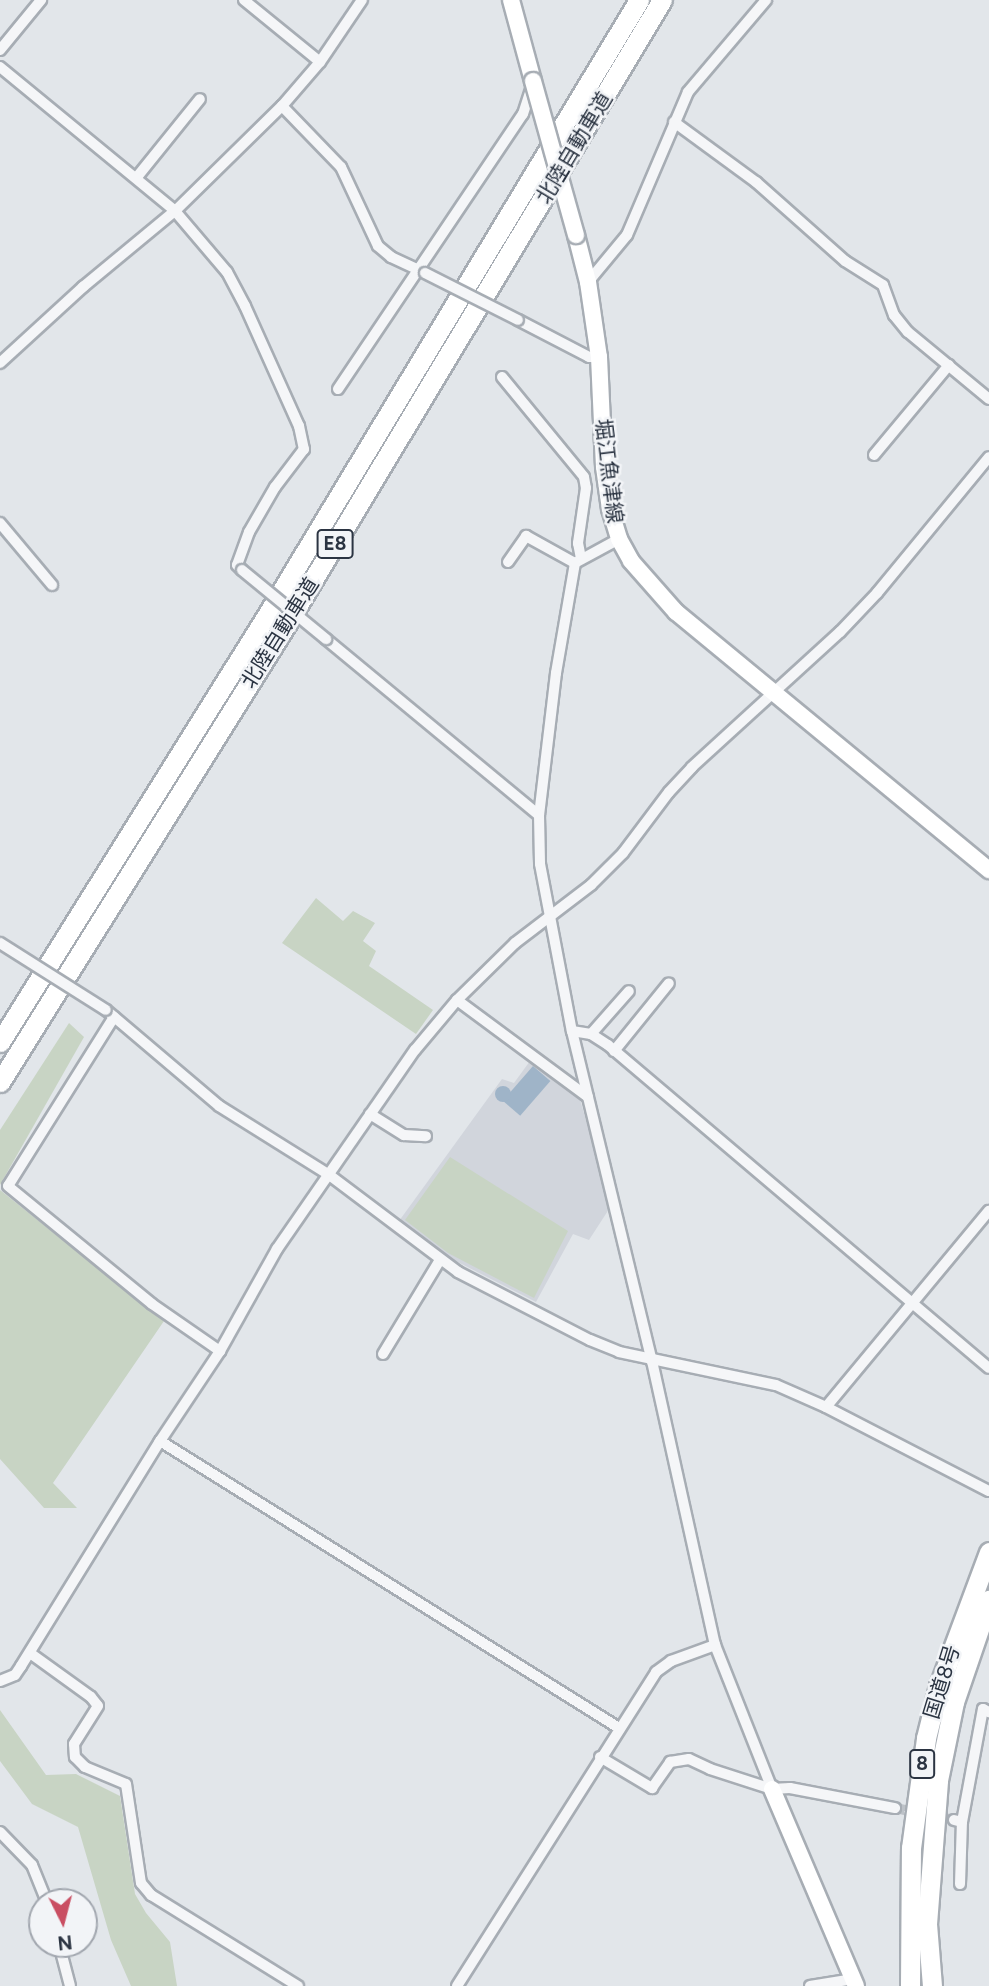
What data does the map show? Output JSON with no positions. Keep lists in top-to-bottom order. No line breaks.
{"streets":{"highway":["北陸自動車道","E8","国道8号","8"],"main road":["堀江魚津線"]},"north":"bottom"}
